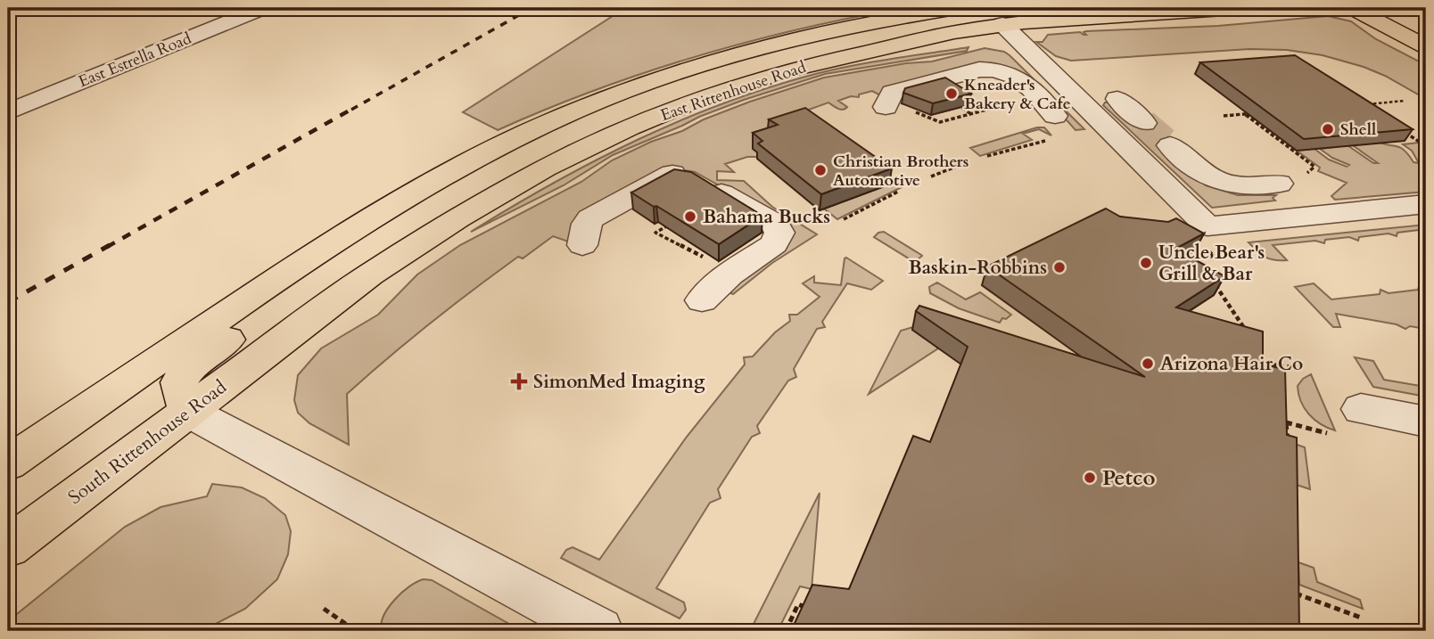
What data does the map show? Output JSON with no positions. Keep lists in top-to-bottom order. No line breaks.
{"streets":{"main road":["East Rittenhouse Road","South Rittenhouse Road"],"street":["East Estrella Road"]},"crossings":[["East Rittenhouse Road","South Rittenhouse Road"]],"places":{"other":["Kneader's Bakery & Cafe","Shell","Christian Brothers Automotive","Bahama Bucks","Uncle Bear's Grill & Bar","Baskin-Robbins","Arizona Hair Co","Petco"],"health":["SimonMed Imaging"]}}
